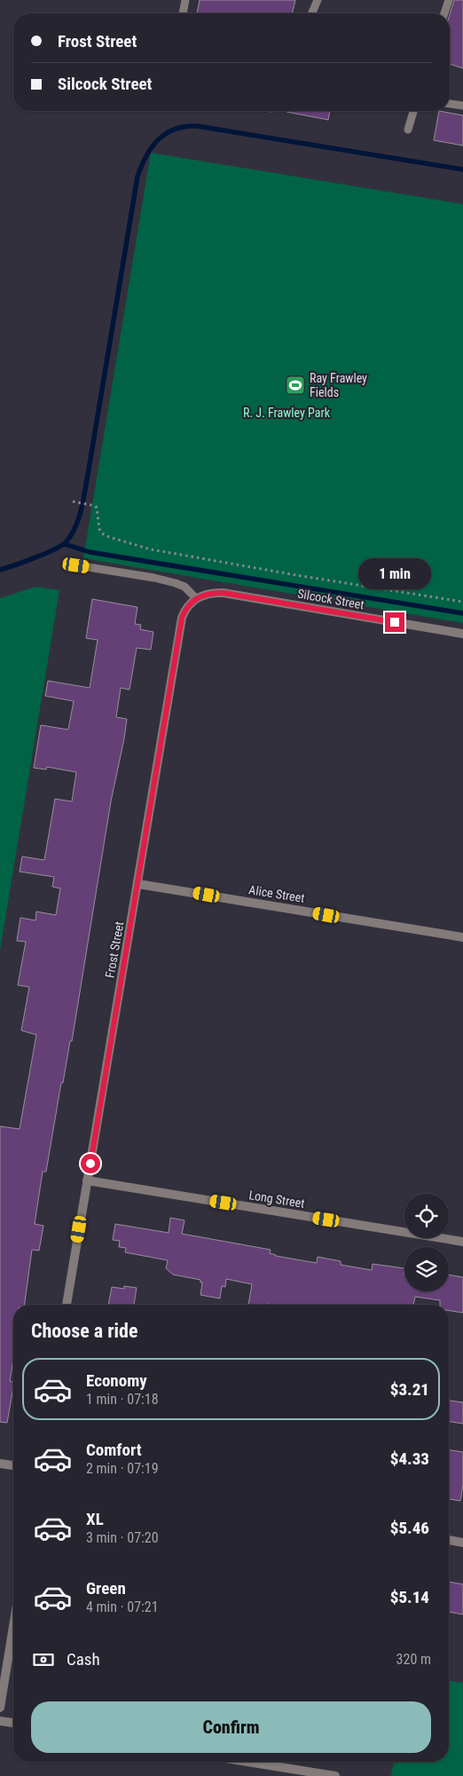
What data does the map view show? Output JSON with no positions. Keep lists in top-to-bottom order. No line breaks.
{"streets":{"street":["Silcock Street","Alice Street","Frost Street","Long Street"]},"crossings":[["Silcock Street","Frost Street"],["Alice Street","Frost Street"],["Frost Street","Long Street"]],"parks":["R. J. Frawley Park"],"places":{"sports":["Ray Frawley Fields"]},"page":{"banner":["Frost Street","Silcock Street"],"bubble":"1 min","heading":"Choose a ride","list":[{"name":"Economy","note":"1 min · 07:18","value":"$3.21"},{"name":"Comfort","note":"2 min · 07:19","value":"$4.33"},{"name":"XL","note":"3 min · 07:20","value":"$5.46"},{"name":"Green","note":"4 min · 07:21","value":"$5.14"}],"pay":["Cash","320 m"],"buttons":"Confirm"}}
